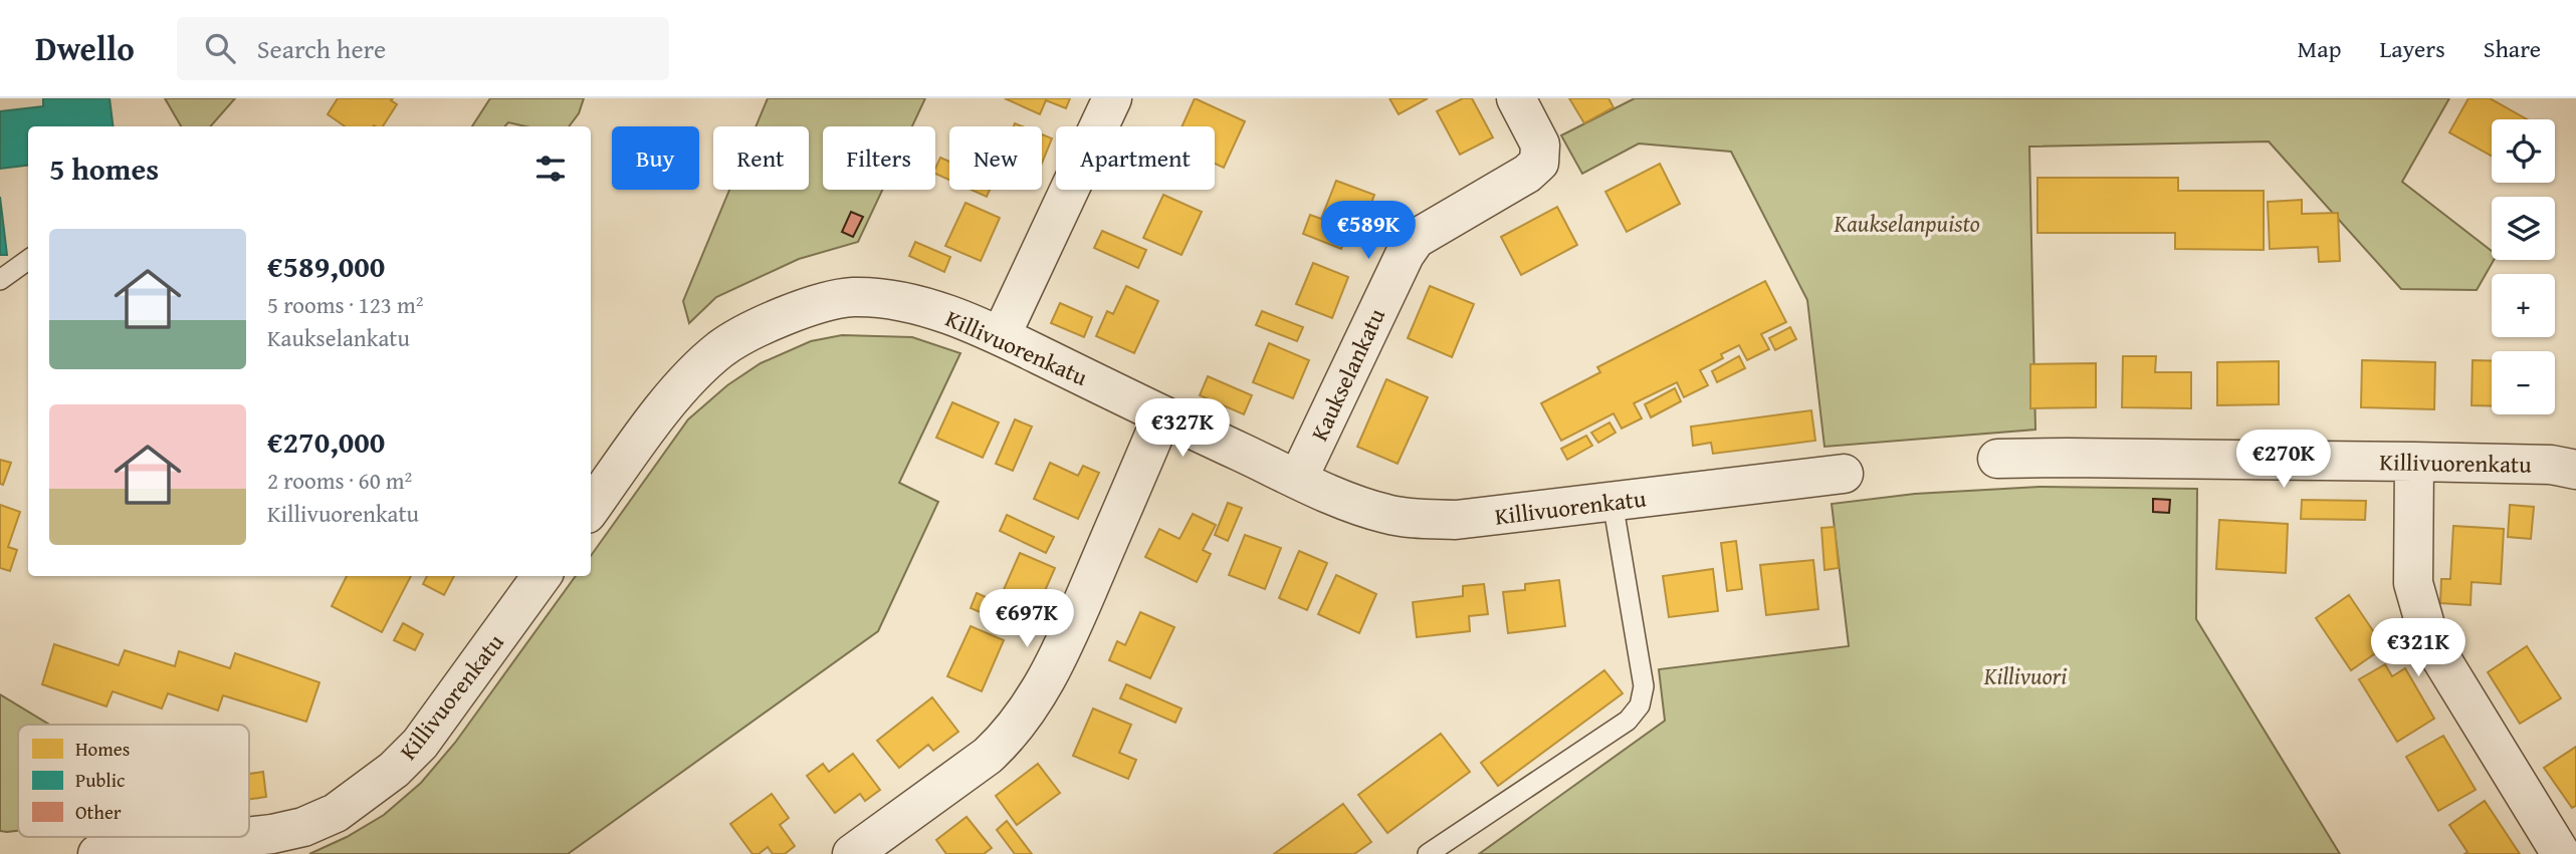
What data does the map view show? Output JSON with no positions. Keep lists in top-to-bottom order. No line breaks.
{"streets":{"street":["Killivuorenkatu","Kaukselankatu"]},"crossings":[["Killivuorenkatu","Kaukselankatu"]],"parks":["Kaukselanpuisto","Killivuori"],"legend":["Homes","Public","Other"],"page":{"header":"Dwello","search":"Search here","nav":["Map","Layers","Share"],"map_buttons":["+","−"],"chip":["Buy","Rent","Filters","New","Apartment"],"heading":"5 homes","price":["€589K","€327K","€270K","€697K","€321K"],"list":[{"name":"€589,000","note":"5 rooms · 123 m² · Kaukselankatu"},{"name":"€270,000","note":"2 rooms · 60 m² · Killivuorenkatu"}]}}
